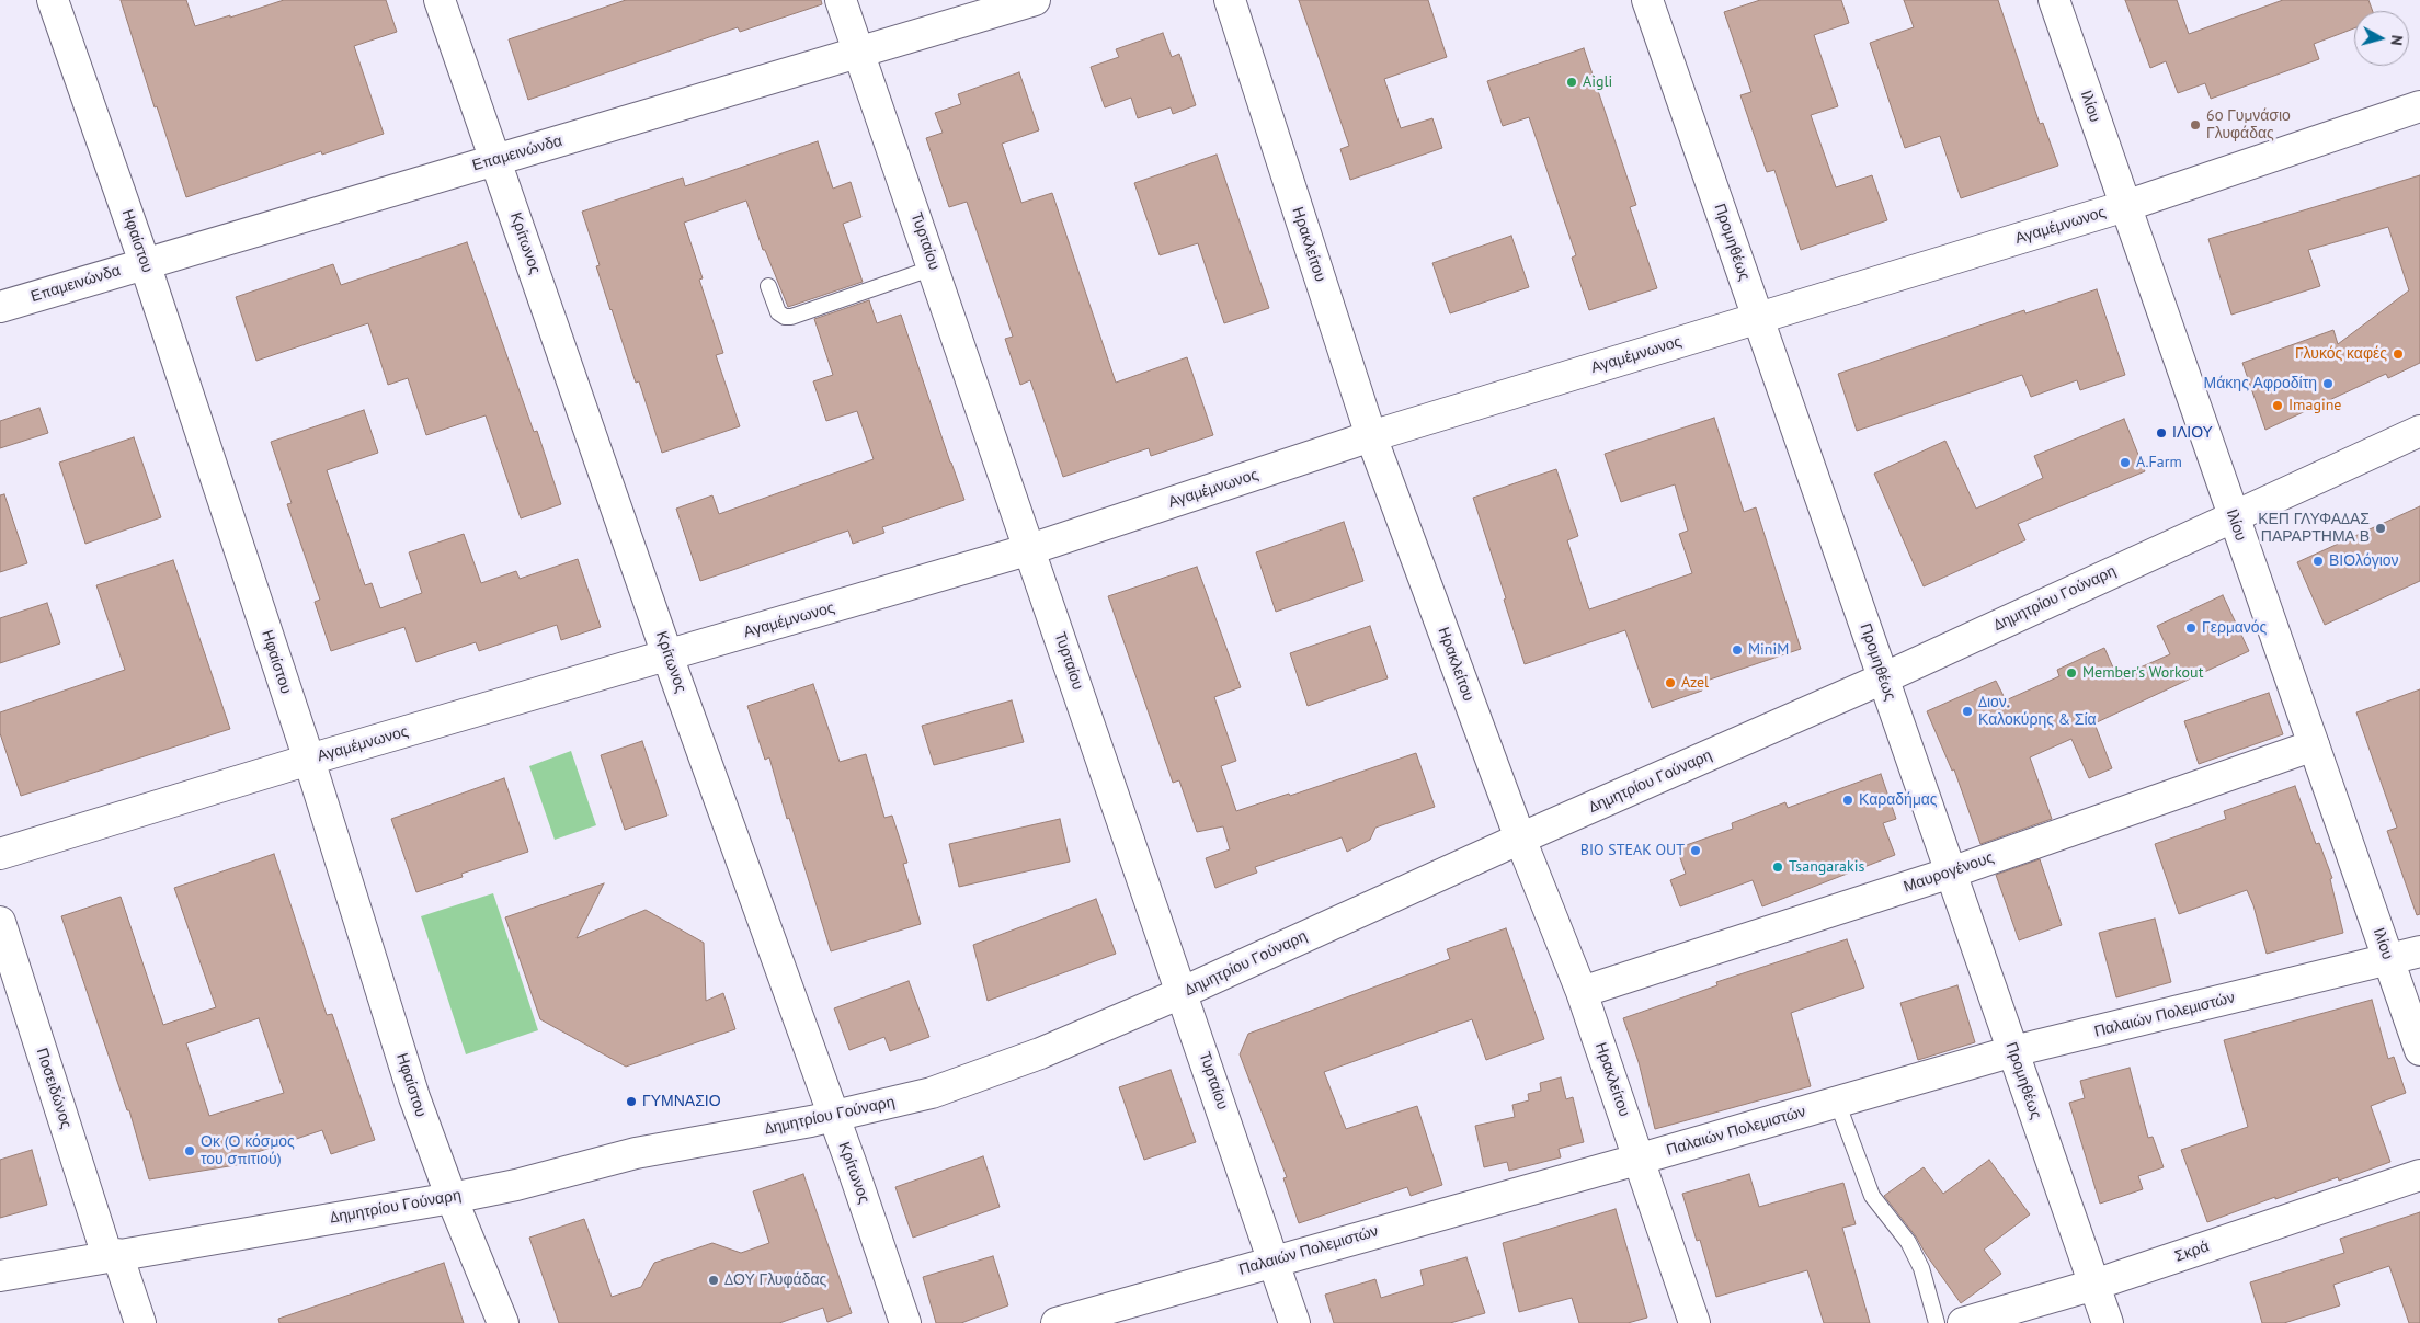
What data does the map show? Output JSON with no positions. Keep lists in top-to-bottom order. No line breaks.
{"streets":{"street":["Ιλίου","Επαμεινώνδα","Αγαμέμνωνος","Ηφαίστου","Τυρταίου","Προμηθέως","Κρίτωνος","Ηρακλείτου","Δημητρίου Γούναρη","Μαυρογένους","Παλαιών Πολεμιστών","Ποσειδώνος","Σκρά"]},"crossings":[["Ιλίου","Αγαμέμνωνος"],["Ιλίου","Δημητρίου Γούναρη"],["Ιλίου","Μαυρογένους"],["Ιλίου","Παλαιών Πολεμιστών"],["Επαμεινώνδα","Ηφαίστου"],["Επαμεινώνδα","Τυρταίου"],["Επαμεινώνδα","Κρίτωνος"],["Αγαμέμνωνος","Ηφαίστου"],["Αγαμέμνωνος","Τυρταίου"],["Αγαμέμνωνος","Προμηθέως"],["Αγαμέμνωνος","Κρίτωνος"],["Αγαμέμνωνος","Ηρακλείτου"],["Ηφαίστου","Δημητρίου Γούναρη"],["Τυρταίου","Δημητρίου Γούναρη"],["Τυρταίου","Παλαιών Πολεμιστών"],["Προμηθέως","Δημητρίου Γούναρη"],["Προμηθέως","Μαυρογένους"],["Προμηθέως","Παλαιών Πολεμιστών"],["Προμηθέως","Σκρά"],["Κρίτωνος","Δημητρίου Γούναρη"],["Ηρακλείτου","Δημητρίου Γούναρη"],["Ηρακλείτου","Μαυρογένους"],["Ηρακλείτου","Παλαιών Πολεμιστών"],["Δημητρίου Γούναρη","Ποσειδώνος"]],"places":["Aigli","6ο Γυμνάσιο Γλυφάδας","Γλυκός καφές","Μάκης Αφροδίτη","Imagine","ΙΛΙΟΥ","A.Farm","ΚΕΠ ΓΛΥΦΑΔΑΣ ΠΑΡΑΡΤΗΜΑ Β","ΒΙΟλόγιον","Γερμανός","MiniM","Member's Workout","Azel","Διον. Καλοκύρης & Σία","Καραδήμας","BIO STEAK OUT","Tsangarakis","ΓΥΜΝΑΣΙΟ","Οκ (Ο κόσμος του σπιτιού)","ΔΟΥ Γλυφάδας"],"north":"right"}
